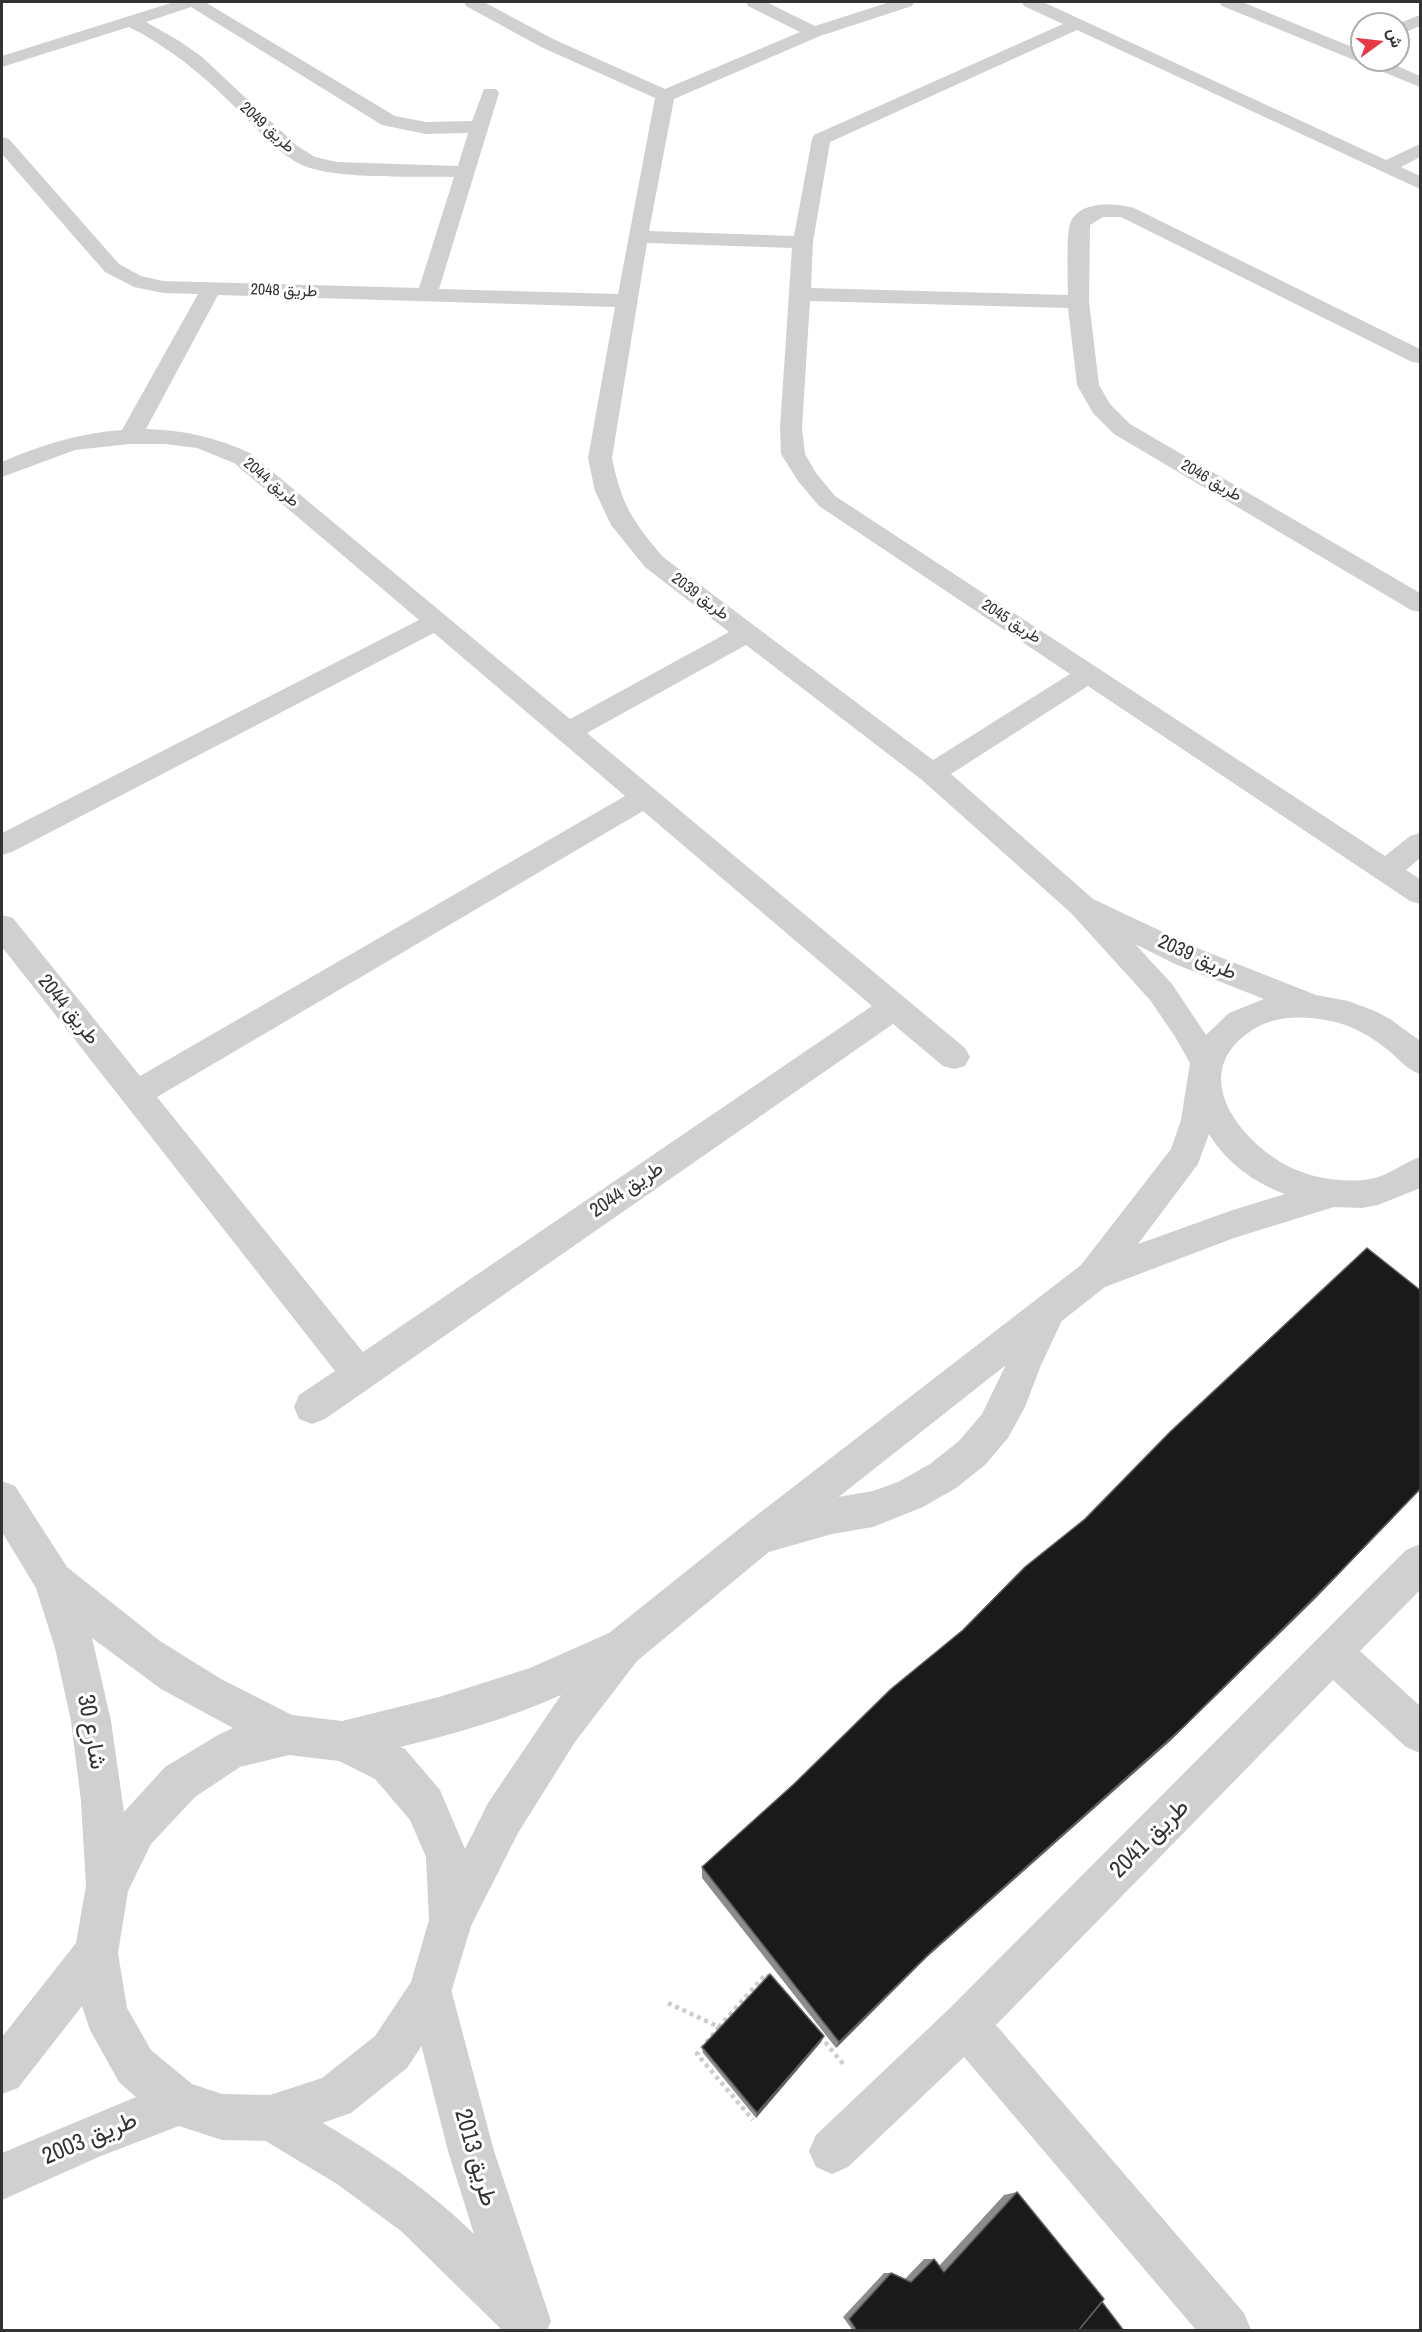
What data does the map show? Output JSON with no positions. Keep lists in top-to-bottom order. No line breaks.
{"streets":{"street":["طريق 2049","طريق 2048","طريق 2046","طريق 2044","طريق 2039","طريق 2045","شارع 30","طريق 2041","طريق 2003","طريق 2013"]},"crossings":[["طريق 2048","طريق 2039"]],"north":"right"}
